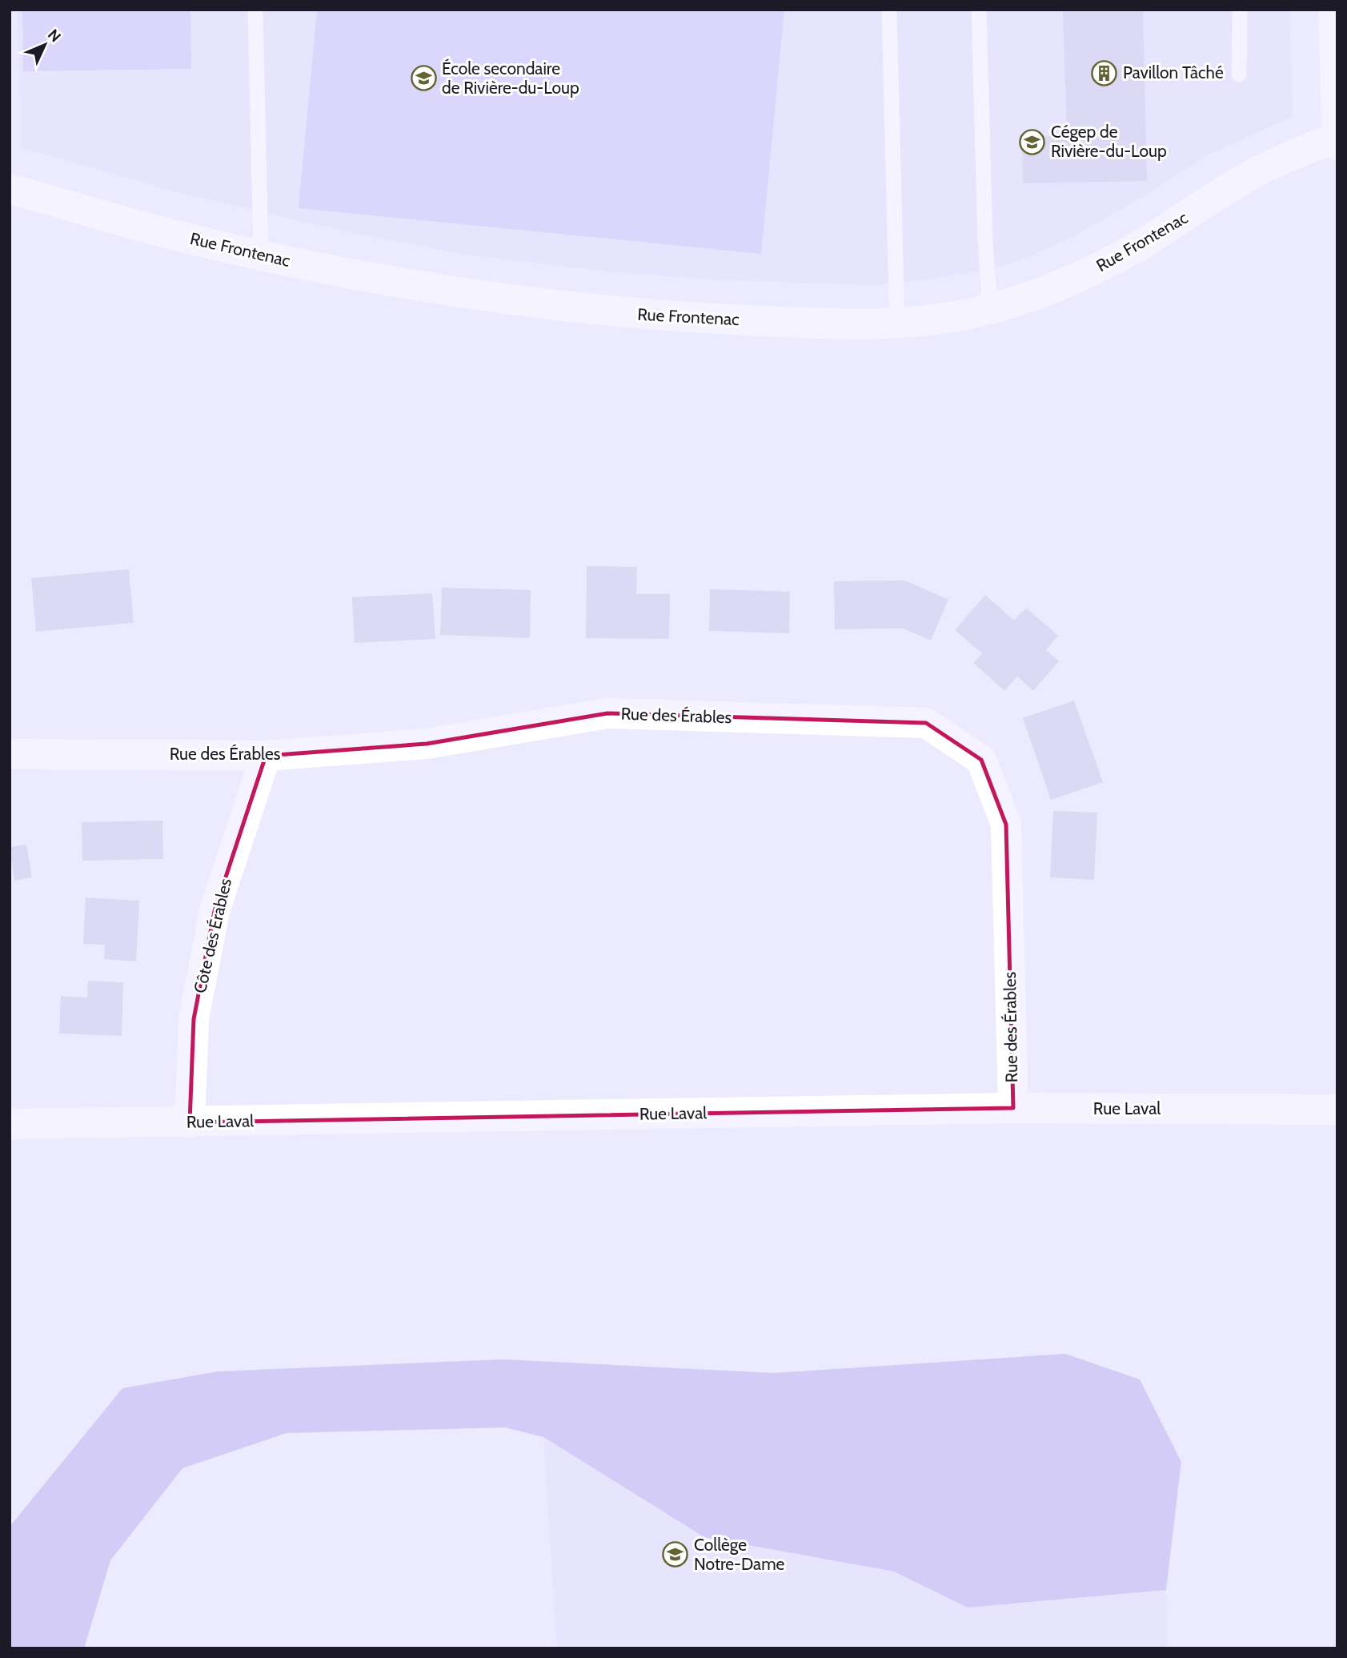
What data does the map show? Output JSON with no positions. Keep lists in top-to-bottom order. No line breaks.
{"streets":{"street":["Rue Frontenac","Rue des Érables","Côte des Érables","Rue Laval"]},"crossings":[["Rue des Érables","Côte des Érables"],["Rue des Érables","Rue Laval"],["Côte des Érables","Rue Laval"]],"places":{"building":["Pavillon Tâché"],"school or university":["École secondaire de Rivière-du-Loup","Cégep de Rivière-du-Loup","Collège Notre-Dame"]},"north":"top right"}
